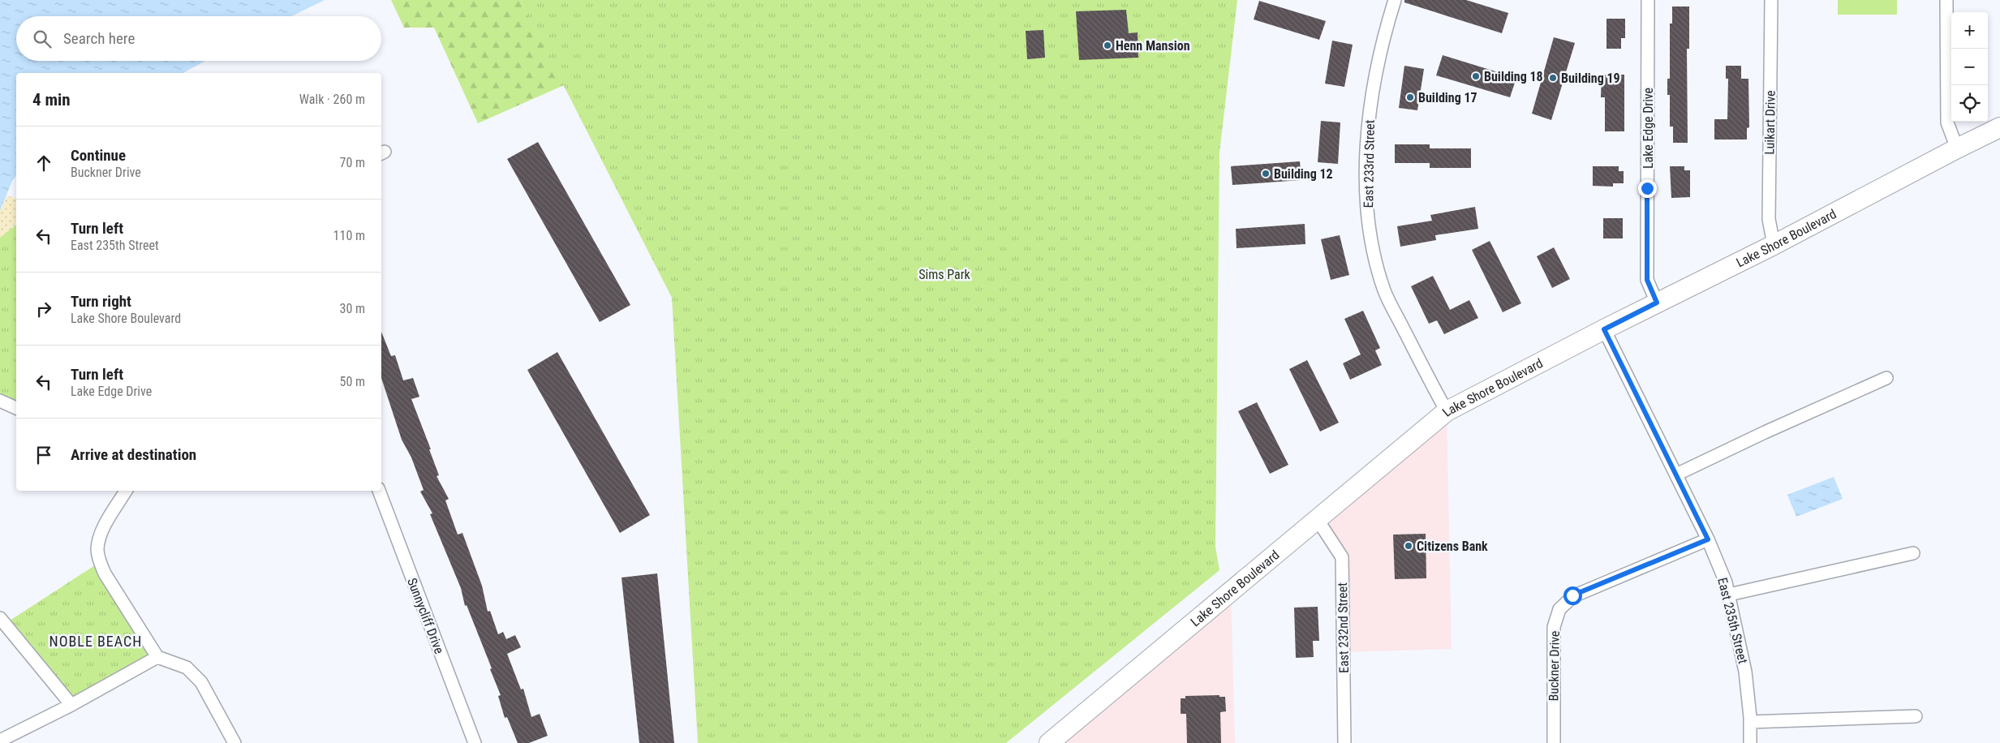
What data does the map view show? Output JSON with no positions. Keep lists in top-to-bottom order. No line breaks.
{"streets":{"main road":["Lake Shore Boulevard"],"street":["Luikart Drive","Lake Edge Drive","East 233rd Street","Sunnycliff Drive","East 235th Street","East 232nd Street","Buckner Drive"]},"crossings":[["Luikart Drive","Lake Shore Boulevard"],["Lake Edge Drive","Lake Shore Boulevard"],["East 233rd Street","Lake Shore Boulevard"],["Lake Shore Boulevard","East 235th Street"],["Lake Shore Boulevard","East 232nd Street"],["East 235th Street","Buckner Drive"]],"districts":["NOBLE BEACH"],"parks":["Sims Park"],"places":["Henn Mansion","Building 18","Building 19","Building 17","Building 12","Citizens Bank"],"page":{"map_buttons":["+","−"],"search":"Search here","heading":["4 min","Walk · 260 m"],"list":[["Continue","Buckner Drive","70 m"],["Turn left","East 235th Street","110 m"],["Turn right","Lake Shore Boulevard","30 m"],["Turn left","Lake Edge Drive","50 m"],"Arrive at destination"]}}
